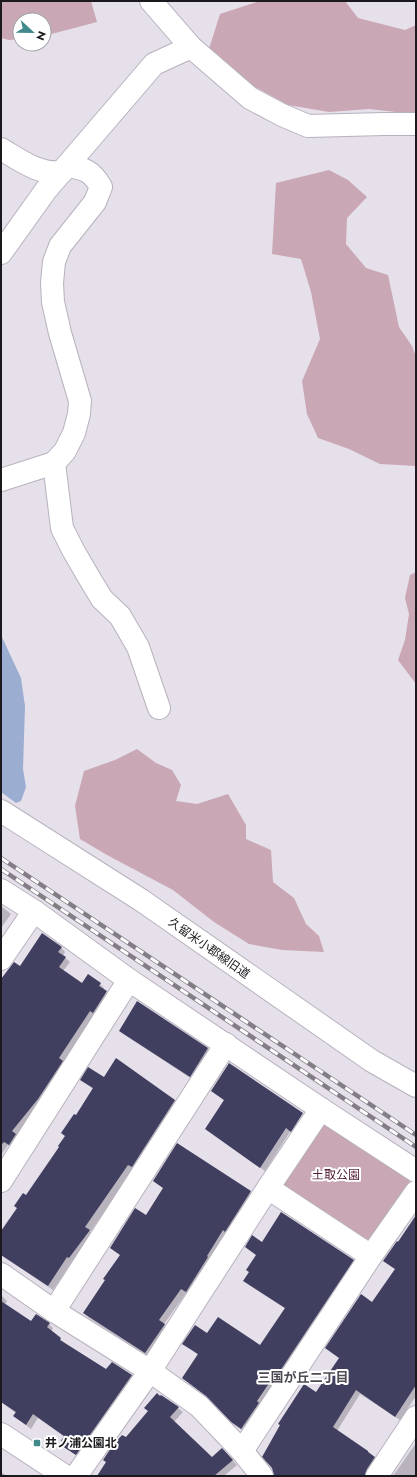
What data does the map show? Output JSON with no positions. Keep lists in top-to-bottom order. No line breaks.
{"streets":{"street":["久留米小郡線旧道"]},"districts":["三国が丘二丁目"],"parks":["土取公園"],"places":{"transit":["井ノ浦公園北"]},"north":"right"}
